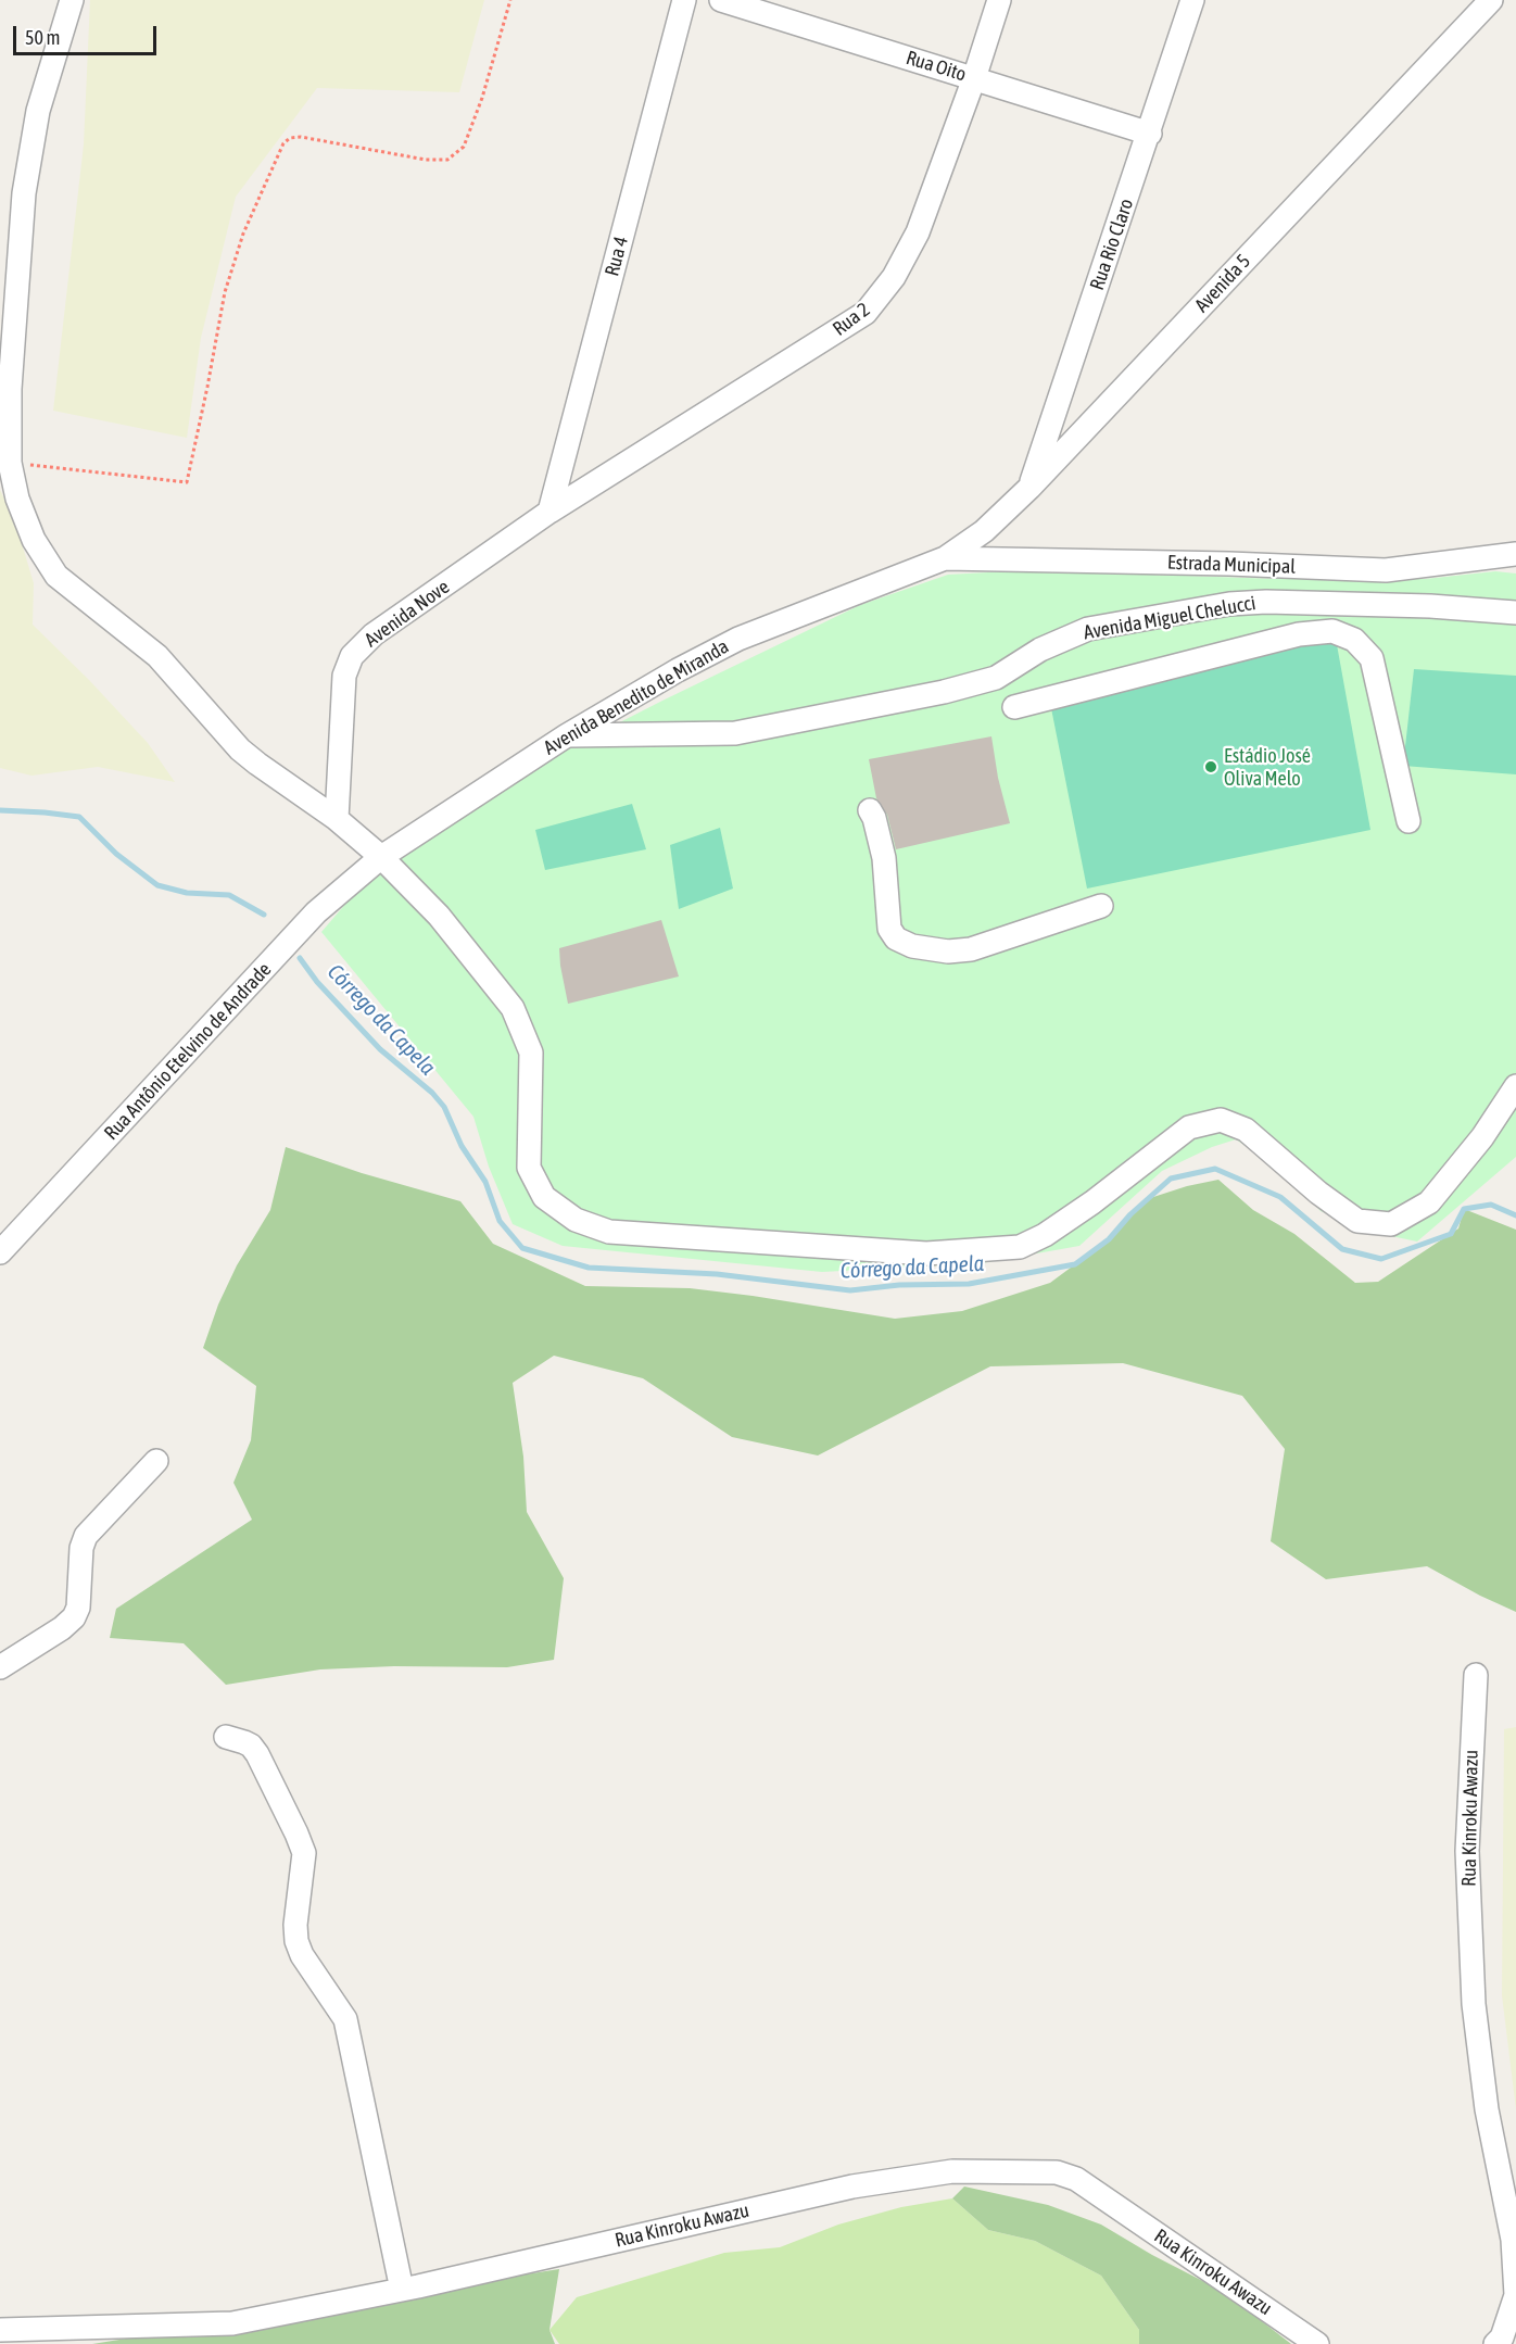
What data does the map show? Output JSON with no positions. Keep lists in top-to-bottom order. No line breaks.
{"streets":{"street":["Rua Oito","Rua Rio Claro","Rua 4","Avenida 5","Rua 2","Estrada Municipal","Avenida Nove","Avenida Miguel Chelucci","Avenida Benedito de Miranda","Rua Antônio Etelvino de Andrade","Rua Kinroku Awazu"]},"crossings":[["Rua Oito","Rua Rio Claro"],["Rua Oito","Rua 2"],["Rua Rio Claro","Avenida 5"],["Rua 4","Rua 2"],["Rua 4","Avenida Nove"],["Avenida 5","Estrada Municipal"],["Avenida 5","Avenida Benedito de Miranda"],["Rua 2","Avenida Nove"],["Estrada Municipal","Avenida Benedito de Miranda"],["Avenida Miguel Chelucci","Avenida Benedito de Miranda"],["Avenida Benedito de Miranda","Rua Antônio Etelvino de Andrade"]],"water":["Córrego da Capela"],"places":["Estádio José Oliva Melo"],"scale_bar":"50 m"}
